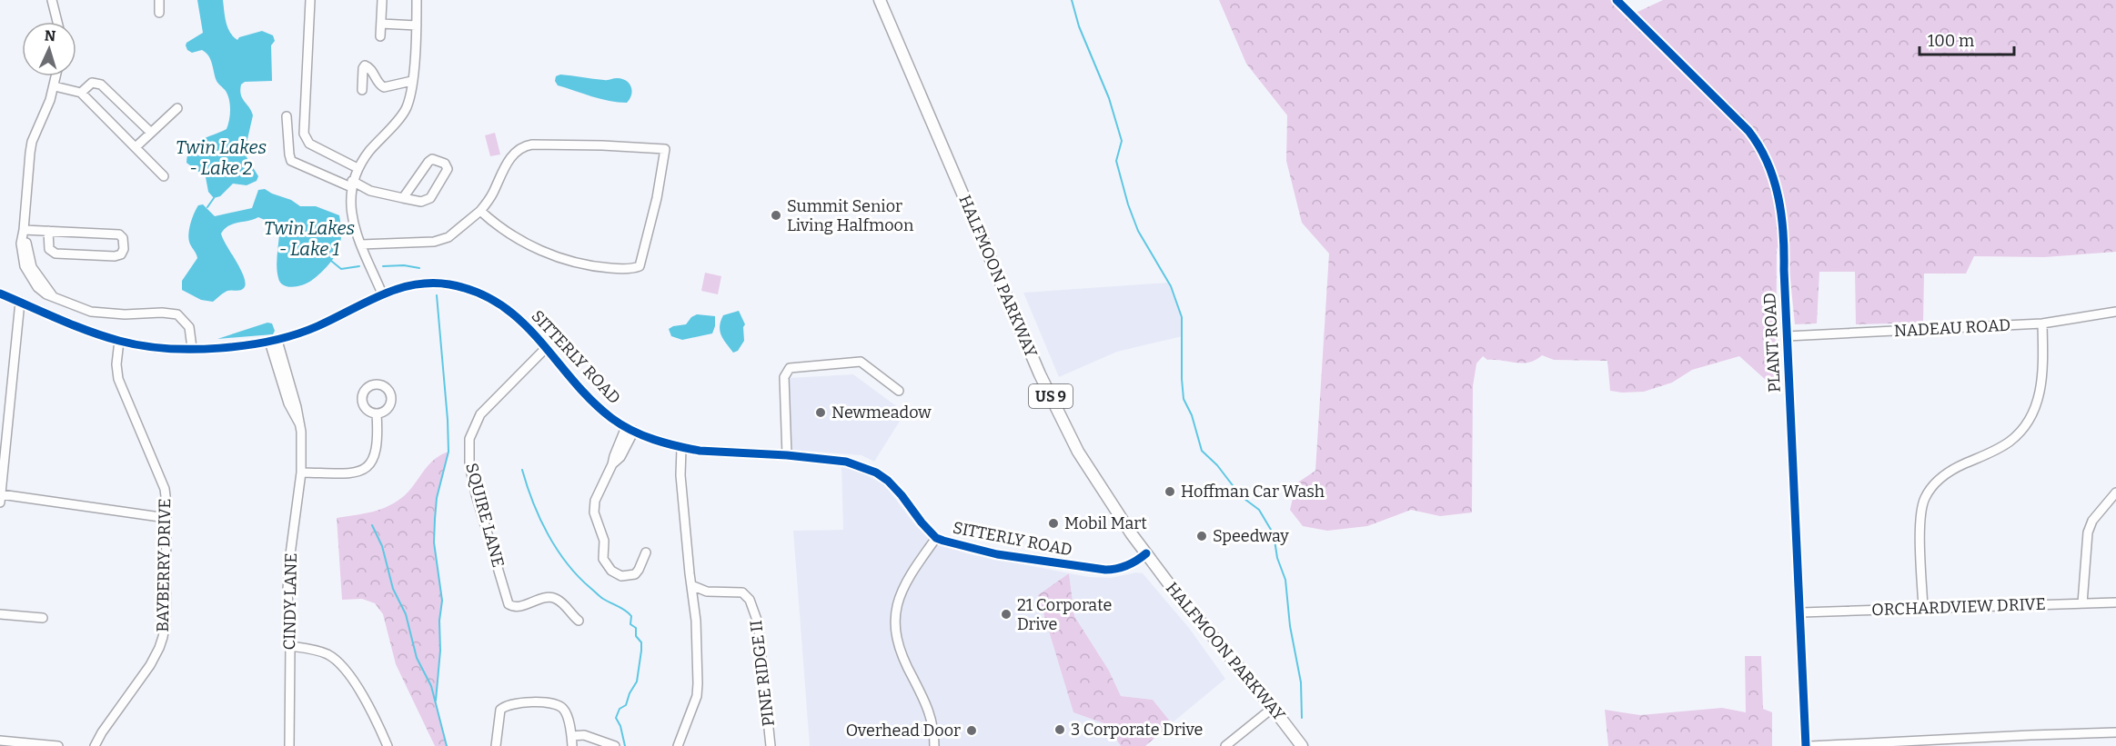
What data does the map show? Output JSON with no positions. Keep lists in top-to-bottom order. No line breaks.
{"streets":{"main road":["HALFMOON PARKWAY","US 9"],"street":["NADEAU ROAD","PLANT ROAD","SITTERLY ROAD","SQUIRE LANE","BAYBERRY DRIVE","CINDY LANE","ORCHARDVIEW DRIVE","PINE RIDGE II"]},"crossings":[["HALFMOON PARKWAY","SITTERLY ROAD"],["NADEAU ROAD","PLANT ROAD"],["PLANT ROAD","ORCHARDVIEW DRIVE"],["SITTERLY ROAD","SQUIRE LANE"],["SITTERLY ROAD","BAYBERRY DRIVE"],["SITTERLY ROAD","CINDY LANE"]],"water":["Twin Lakes - Lake 2","Twin Lakes - Lake 1"],"places":["Summit Senior Living Halfmoon","Newmeadow","Hoffman Car Wash","Mobil Mart","Speedway","21 Corporate Drive","3 Corporate Drive","Overhead Door"],"scale_bar":"100 m","north":"top"}
